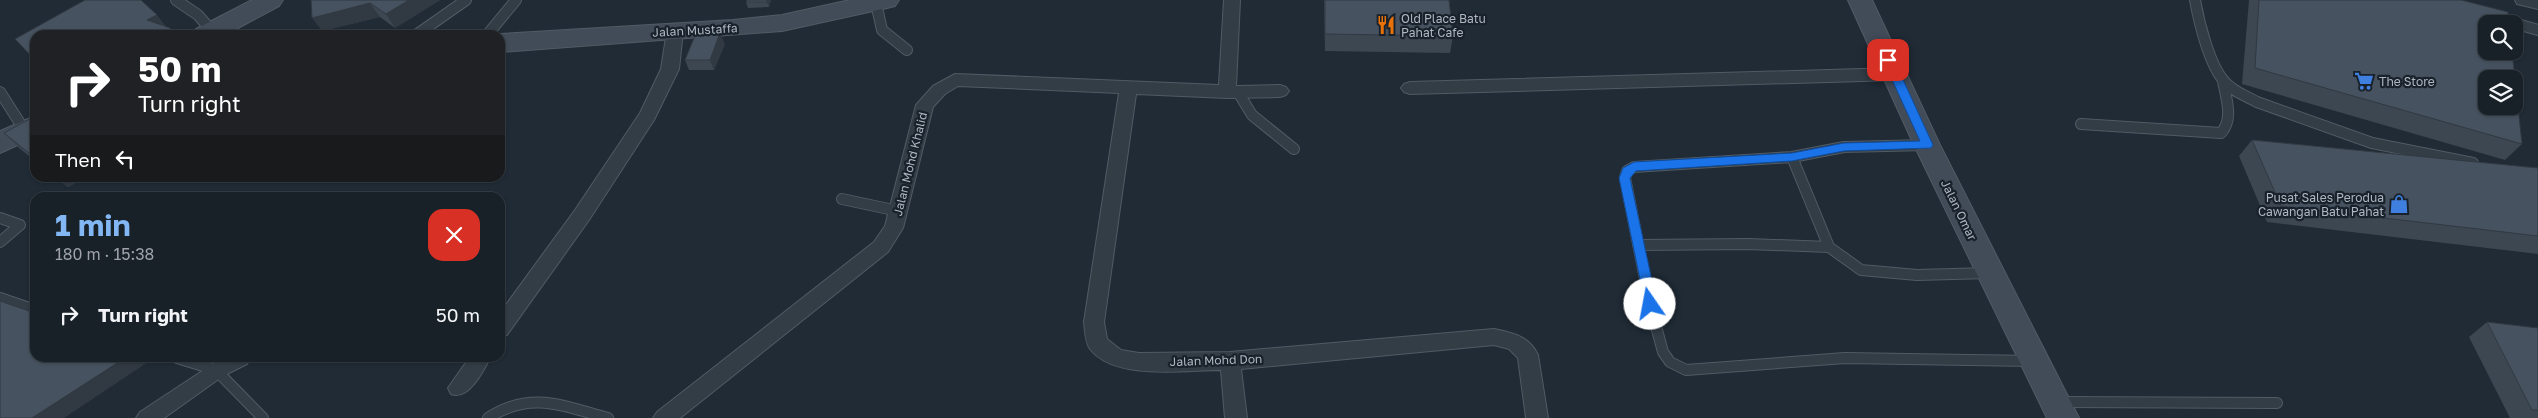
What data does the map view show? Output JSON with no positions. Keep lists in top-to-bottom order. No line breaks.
{"streets":{"street":["Jalan Mustaffa","Jalan Mohd Khalid","Jalan Omar","Jalan Mohd Don"]},"crossings":[["Jalan Mohd Khalid","Jalan Mohd Don"]],"places":{"restaurant":["Old Place Batu Pahat Cafe"],"supermarket":["The Store"],"shop":["Pusat Sales Perodua Cawangan Batu Pahat"]},"page":{"turn":["50 m","Turn right"],"then":"Then","heading":["1 min","180 m · 15:38"],"list":[{"name":"Turn right","value":"50 m"}]}}
